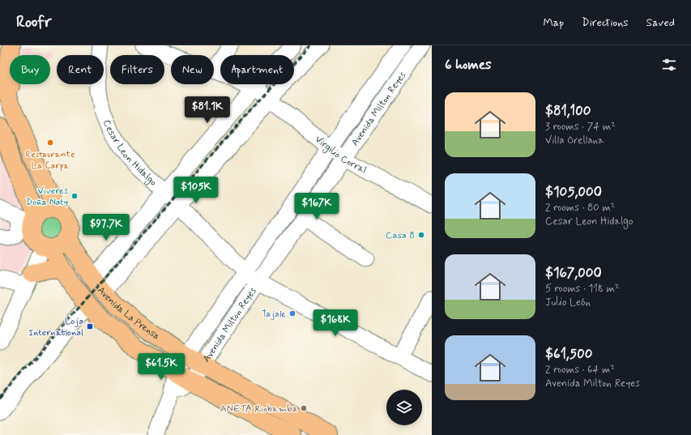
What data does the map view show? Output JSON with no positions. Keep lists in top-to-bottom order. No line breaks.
{"streets":{"main road":["Avenida La Prensa"],"street":["Avenida Milton Reyes","Cesar Leon Hidalgo","Virgilio Corral"]},"crossings":[["Avenida Milton Reyes","Cesar Leon Hidalgo"],["Avenida Milton Reyes","Virgilio Corral"],["Avenida Milton Reyes","Avenida La Prensa"]],"places":{"other":["Restaurante La Carpa","Viveres Doña Naty","Casa 8","Tajale","ANETA Riobamba"],"transit":["Loja International"]},"page":{"header":"Roofr","nav":["Map","Directions","Saved"],"heading":"6 homes","chip":["Buy","Rent","Filters","New","Apartment"],"list":[{"name":"$81,100","note":"3 rooms · 74 m² · Villa Orellana"},{"name":"$105,000","note":"2 rooms · 80 m² · Cesar Leon Hidalgo"},{"name":"$167,000","note":"5 rooms · 118 m² · Julio León"},{"name":"$61,500","note":"2 rooms · 64 m² · Avenida Milton Reyes"}],"price":["$81.1K","$105K","$167K","$97.7K","$168K","$61.5K"]}}
